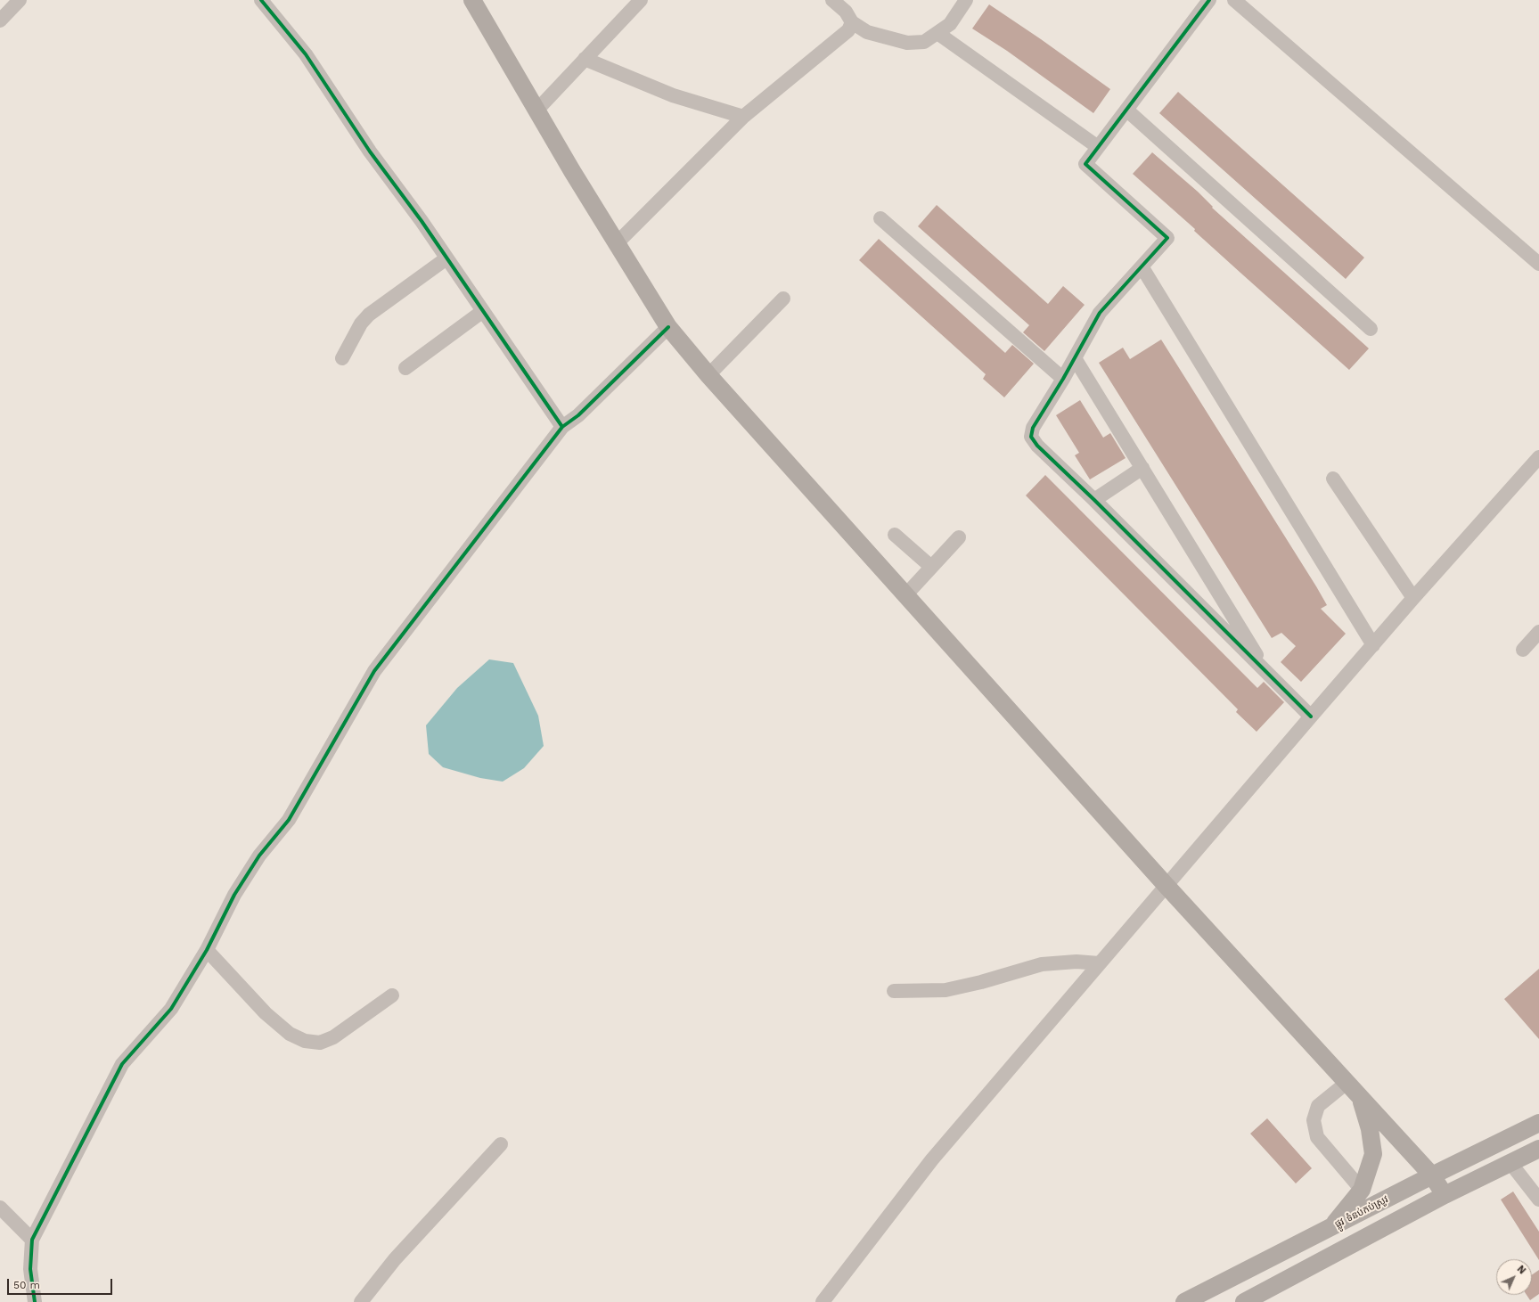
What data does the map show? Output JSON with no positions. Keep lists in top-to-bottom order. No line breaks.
{"streets":{"main road":["ផ្លូវ ទំនប់កប់ស្រូវ"]},"scale_bar":"50 m","north":"top right"}
